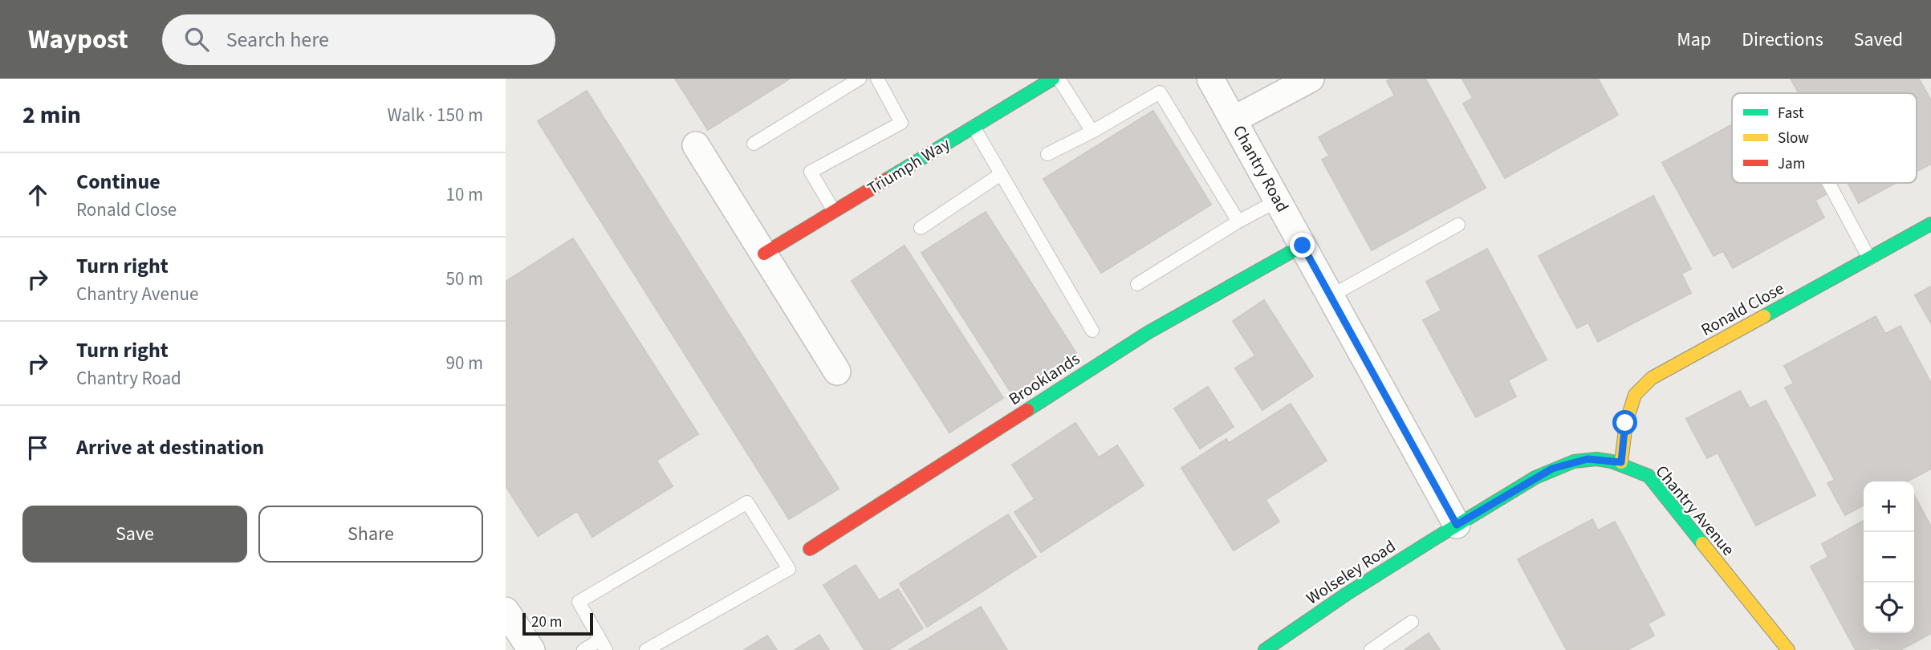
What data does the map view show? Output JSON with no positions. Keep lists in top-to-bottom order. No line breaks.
{"streets":{"street":["Triumph Way","Chantry Road","Ronald Close","Brooklands","Chantry Avenue","Wolseley Road"]},"crossings":[["Chantry Road","Brooklands"],["Chantry Road","Chantry Avenue"],["Chantry Road","Wolseley Road"],["Ronald Close","Chantry Avenue"],["Chantry Avenue","Wolseley Road"]],"legend":["Fast","Slow","Jam"],"scale_bar":"20 m","page":{"header":"Waypost","search":"Search here","nav":["Map","Directions","Saved"],"heading":["2 min","Walk · 150 m"],"list":[["Continue","Ronald Close","10 m"],["Turn right","Chantry Avenue","50 m"],["Turn right","Chantry Road","90 m"],"Arrive at destination"],"map_buttons":["+","−"],"buttons":["Save","Share"],"scale":"20 m"}}
